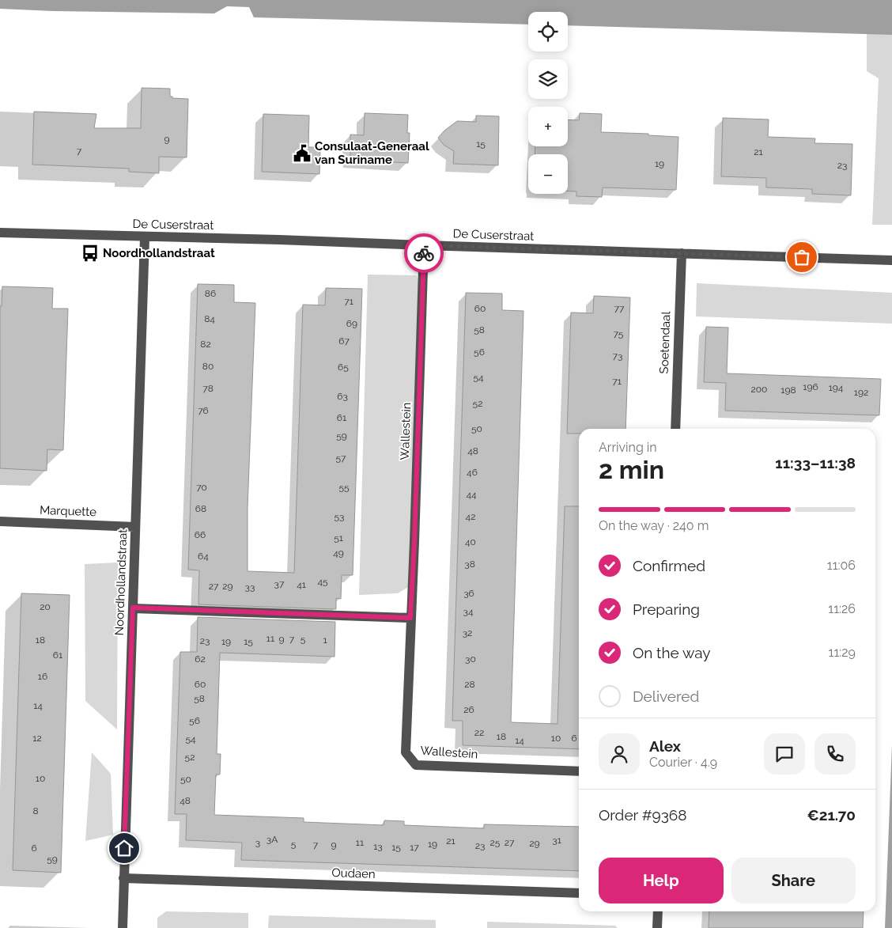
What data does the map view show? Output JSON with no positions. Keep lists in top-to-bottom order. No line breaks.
{"streets":{"street":["De Cuserstraat","Soetendaal","Wallestein","Marquette","Noordhollandstraat","Oudaen"]},"crossings":[["De Cuserstraat","Soetendaal"],["De Cuserstraat","Wallestein"],["De Cuserstraat","Noordhollandstraat"],["Marquette","Noordhollandstraat"],["Noordhollandstraat","Oudaen"]],"places":{"public building":["Consulaat-Generaal van Suriname"],"bus stop":["Noordhollandstraat"]},"house_numbers":["9","15","7","21","19","23","86","71","60","77","84","69","58","75","67","82","56","73","80","65","54","71","196","194","78","200","198","192","63","52","76","61","50","59","48","57","46","70","55","44","68","53","42","66","51","40","49","64","38","45","37","41","27","29","33","36","20","34","32","11","9","7","5","18","1","23","19","15","61","62","30","16","60","28","58","14","26","56","22","18","12","10","6","54","14","52","10","50","48","8","3A","31","21","3","11","25","27","29","5","19","7","9","23","13","15","17","6","59"],"page":{"map_buttons":["+","−"],"heading":["2 min","Arriving in","11:33–11:38"],"panel":["Alex","Courier · 4.9","Order #9368","€21.70"],"bar":"On the way · 240 m","list":[["Confirmed","11:06"],["Preparing","11:26"],["On the way","11:29"],"Delivered"],"buttons":["Help","Share"]}}
